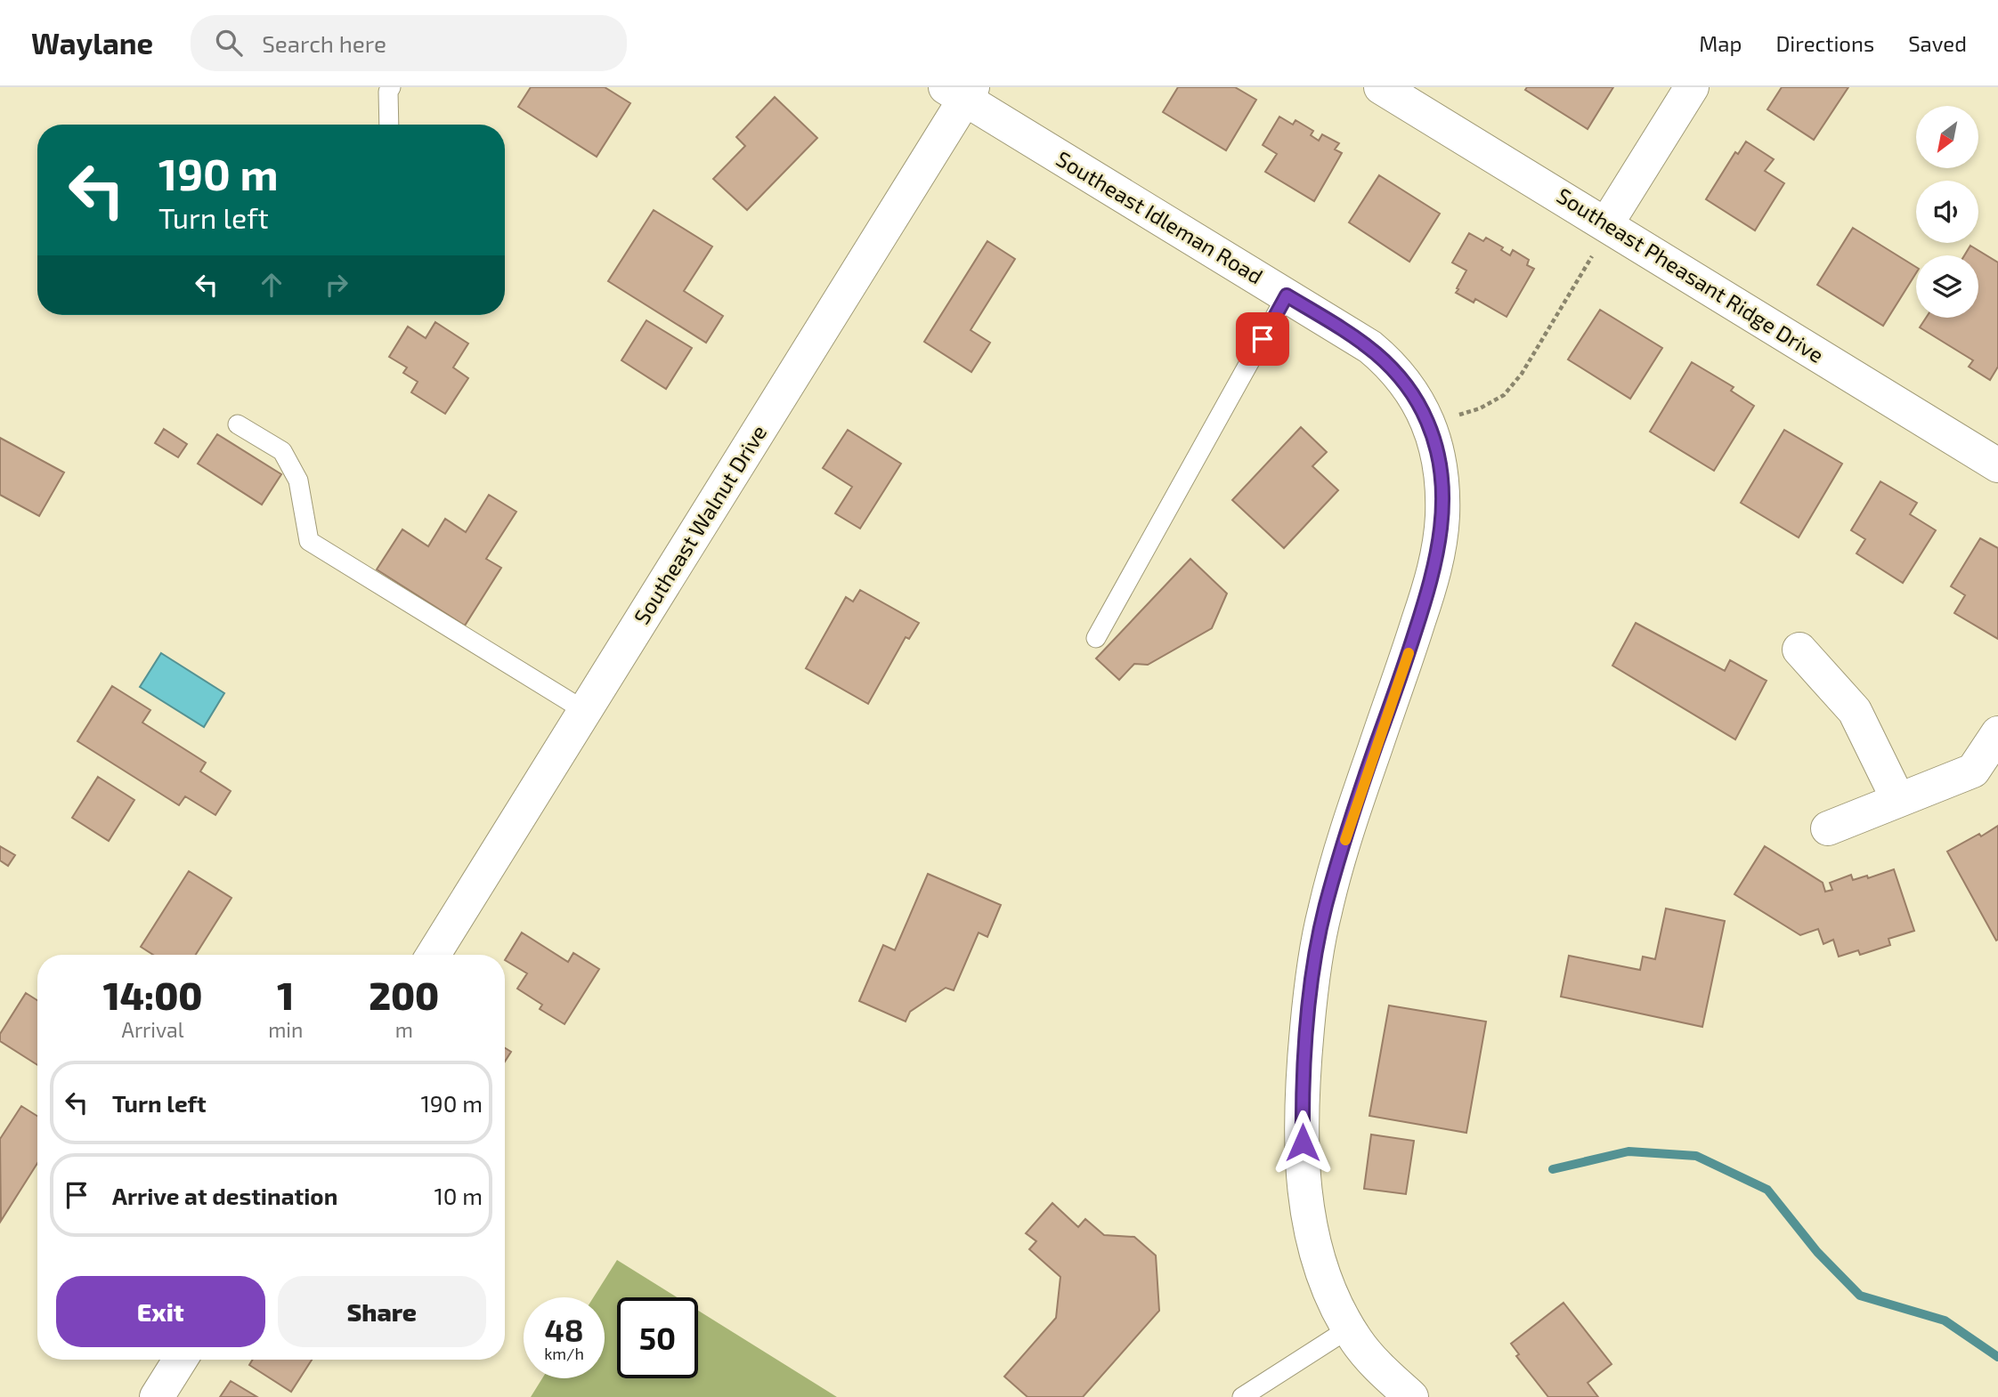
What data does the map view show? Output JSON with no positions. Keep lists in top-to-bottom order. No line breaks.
{"streets":{"street":["Southeast Idleman Road","Southeast Pheasant Ridge Drive","Southeast Walnut Drive"]},"crossings":[["Southeast Idleman Road","Southeast Walnut Drive"]],"north":"bottom left","page":{"header":"Waylane","search":"Search here","nav":["Map","Directions","Saved"],"turn":["190 m","Turn left"],"eta":["14:00","Arrival","1","min","200","m"],"list":[{"name":"Turn left","value":"190 m"},{"name":"Arrive at destination","value":"10 m"}],"buttons":["Exit","Share"],"speed":"48 km/h","limit":"50"}}
